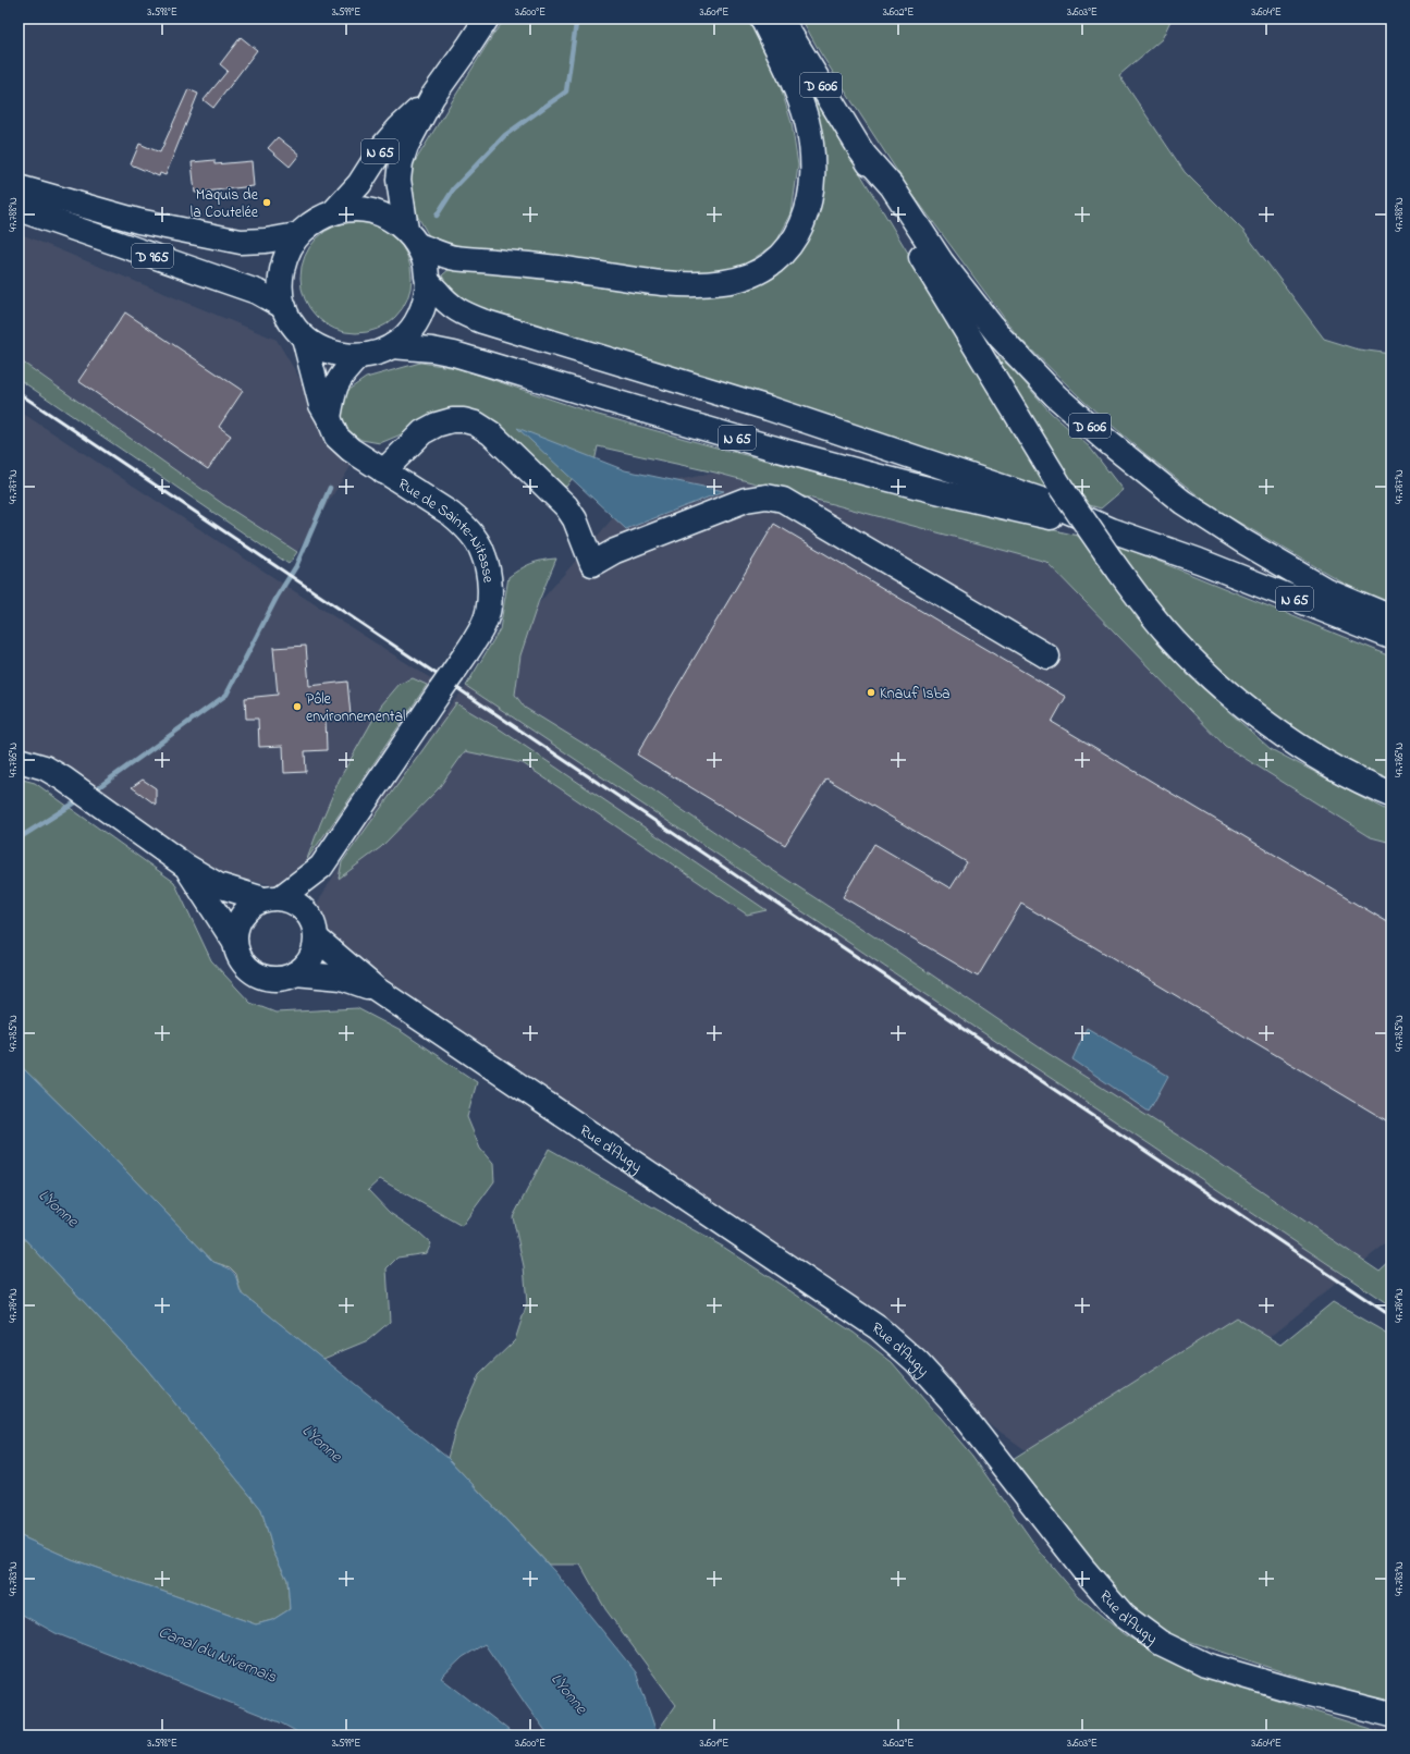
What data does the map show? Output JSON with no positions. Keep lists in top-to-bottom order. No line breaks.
{"streets":{"main road":["D 606","N 65","D 965","Rue de Sainte-Nitasse","Rue d'Augy"]},"crossings":[["N 65","D 965"],["N 65","Rue de Sainte-Nitasse"],["D 965","Rue de Sainte-Nitasse"],["Rue de Sainte-Nitasse","Rue d'Augy"]],"water":["L'Yonne","Canal du Nivernais"],"places":["Maquis de la Coutelée","Knauf Isba","Pôle environnemental"],"coordinates":["3.598°E","3.599°E","3.600°E","3.601°E","3.602°E","3.603°E","3.604°E","47.788°N","47.787°N","47.786°N","47.785°N","47.784°N","47.783°N"]}
